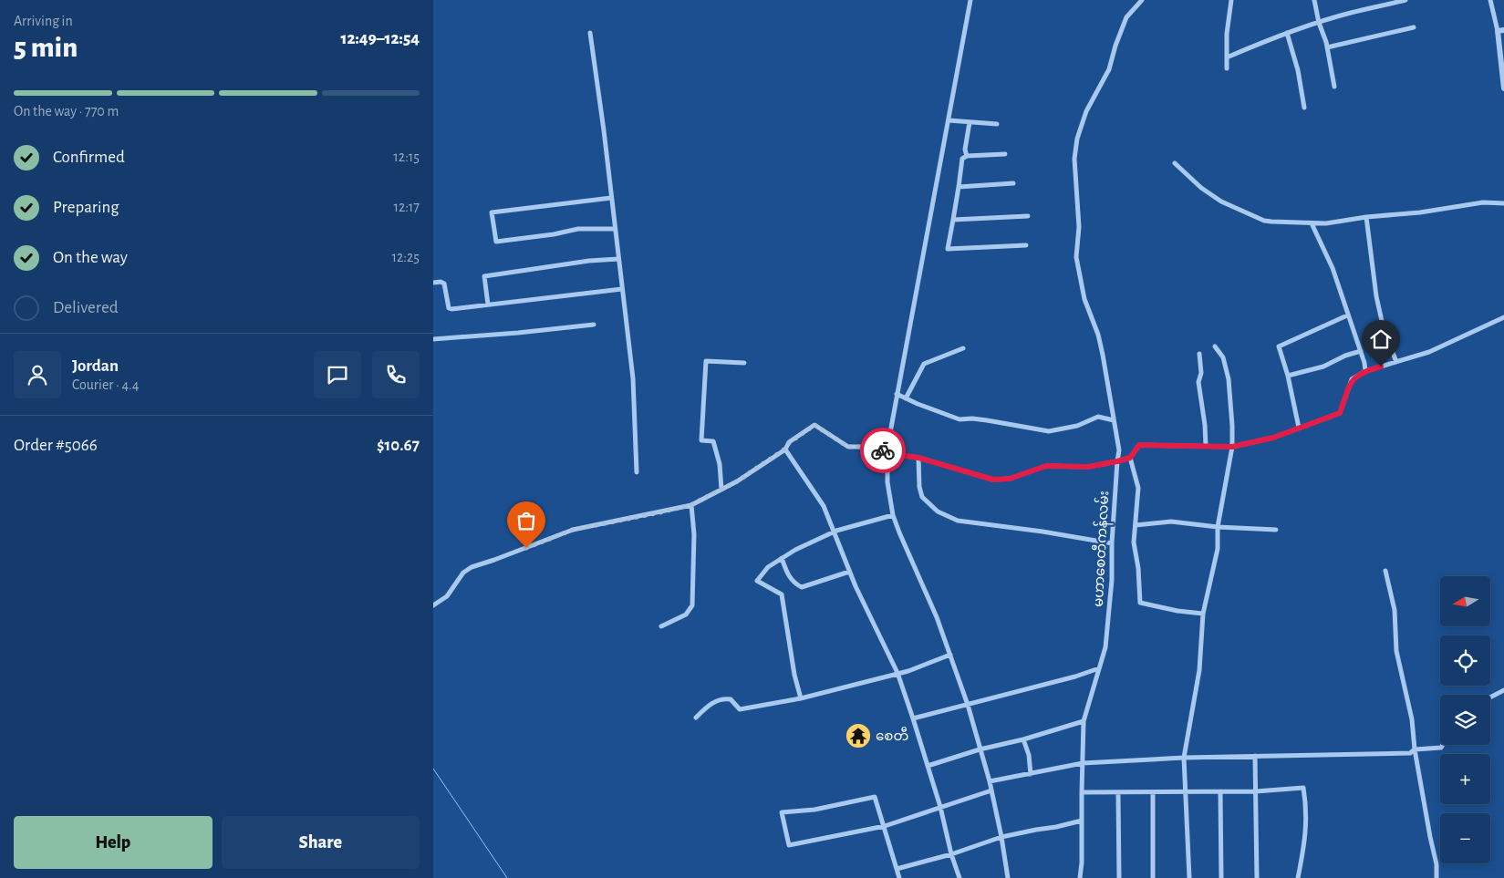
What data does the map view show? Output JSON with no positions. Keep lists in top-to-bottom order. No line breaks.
{"streets":{"street":["မဟာစေတီကန်လမ်း"]},"places":{"temple":["စေတီ"]},"north":"left","page":{"heading":["5 min","Arriving in","12:49–12:54"],"panel":["Jordan","Courier · 4.4","Order #5066","$10.67"],"bar":"On the way · 770 m","list":[["Confirmed","12:15"],["Preparing","12:17"],["On the way","12:25"],"Delivered"],"map_buttons":["+","−"],"buttons":["Help","Share"]}}
